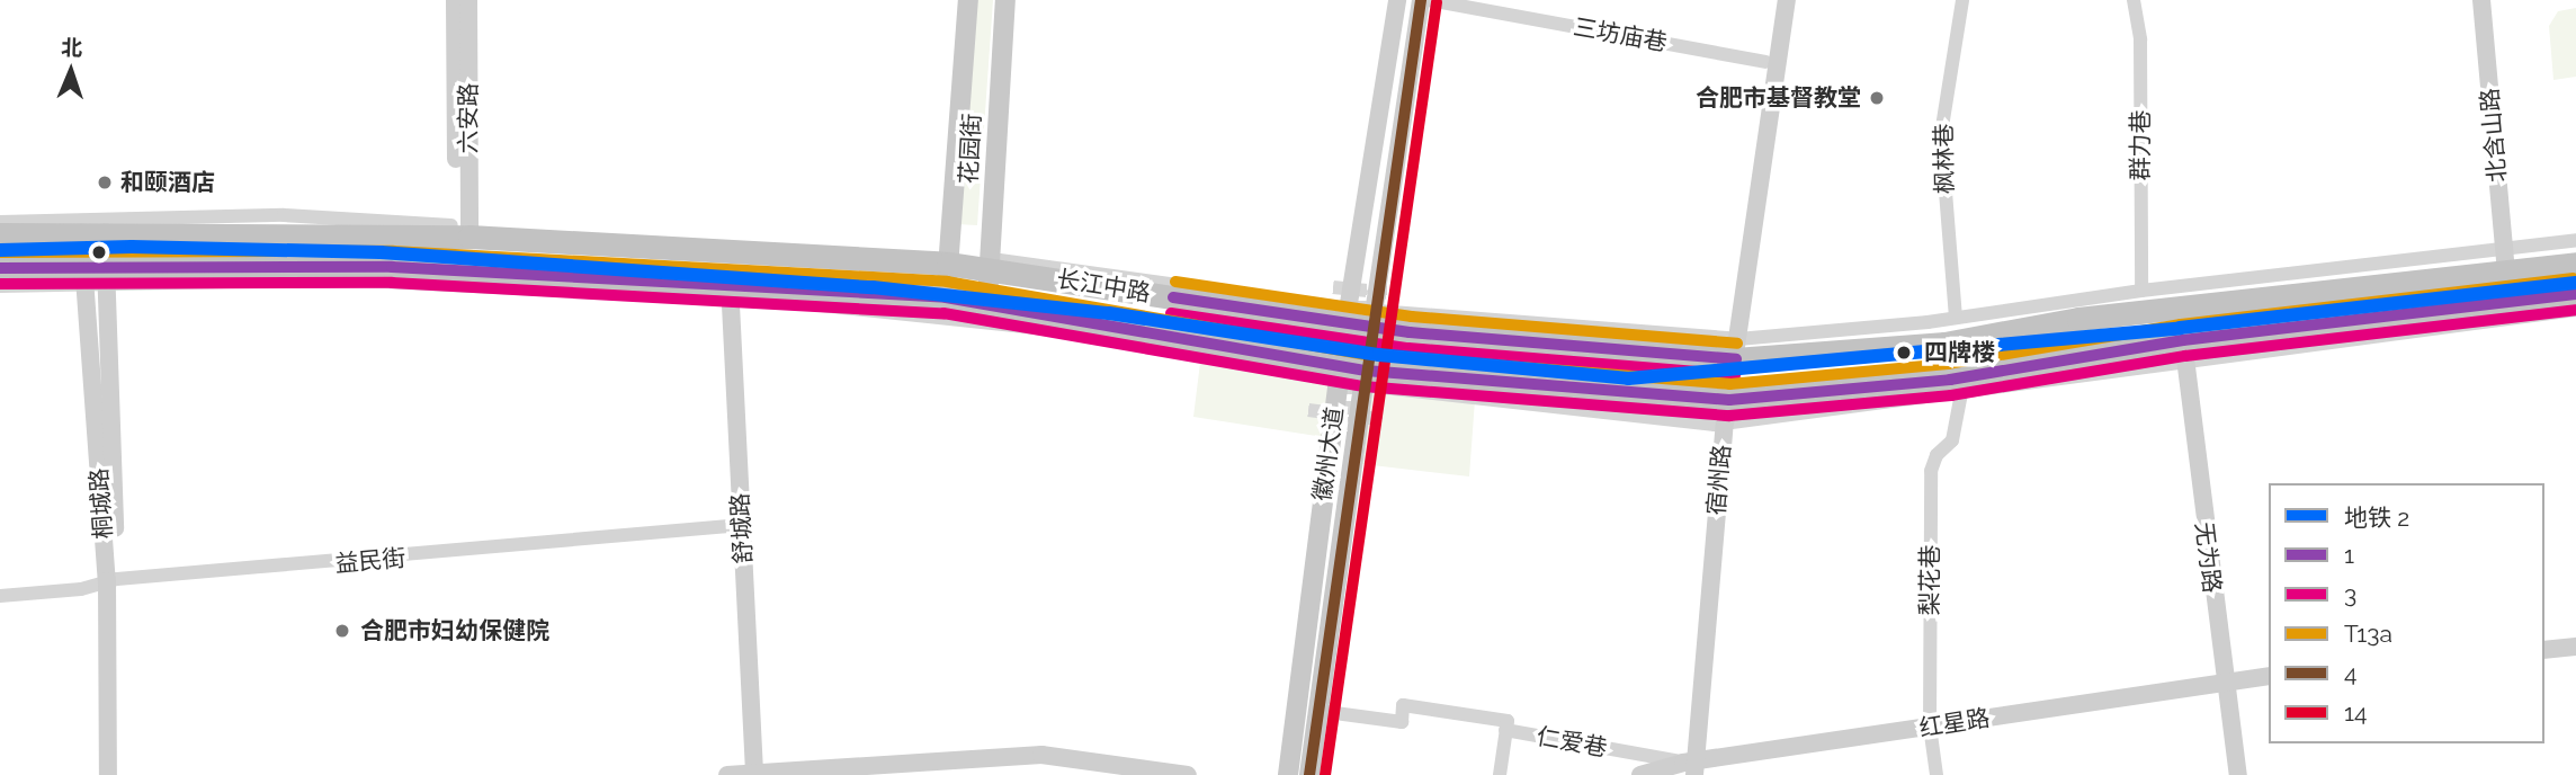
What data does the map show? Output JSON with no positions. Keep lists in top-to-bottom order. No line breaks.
{"streets":{"highway":["长江中路"],"main road":["花园街","徽州大道"],"street":["三坊庙巷","六安路","北含山路","群力巷","枫林巷","宿州路","桐城路","舒城路","无为路","益民街","梨花巷","红星路","仁爱巷"]},"crossings":[["三坊庙巷","宿州路"],["六安路","长江中路"],["北含山路","长江中路"],["花园街","长江中路"],["长江中路","徽州大道"],["长江中路","宿州路"],["长江中路","桐城路"],["长江中路","舒城路"],["长江中路","无为路"],["徽州大道","仁爱巷"],["宿州路","红星路"],["宿州路","仁爱巷"],["桐城路","益民街"],["舒城路","益民街"],["无为路","红星路"],["梨花巷","红星路"],["红星路","仁爱巷"]],"places":["合肥市基督教堂","和颐酒店","四牌楼","合肥市妇幼保健院"],"lines":["transit line 4","transit line 14","metro line 2","transit line T13a","transit line 1","transit line 3"],"legend":["地铁 2","1","3","T13a","4","14"],"north":"top"}
